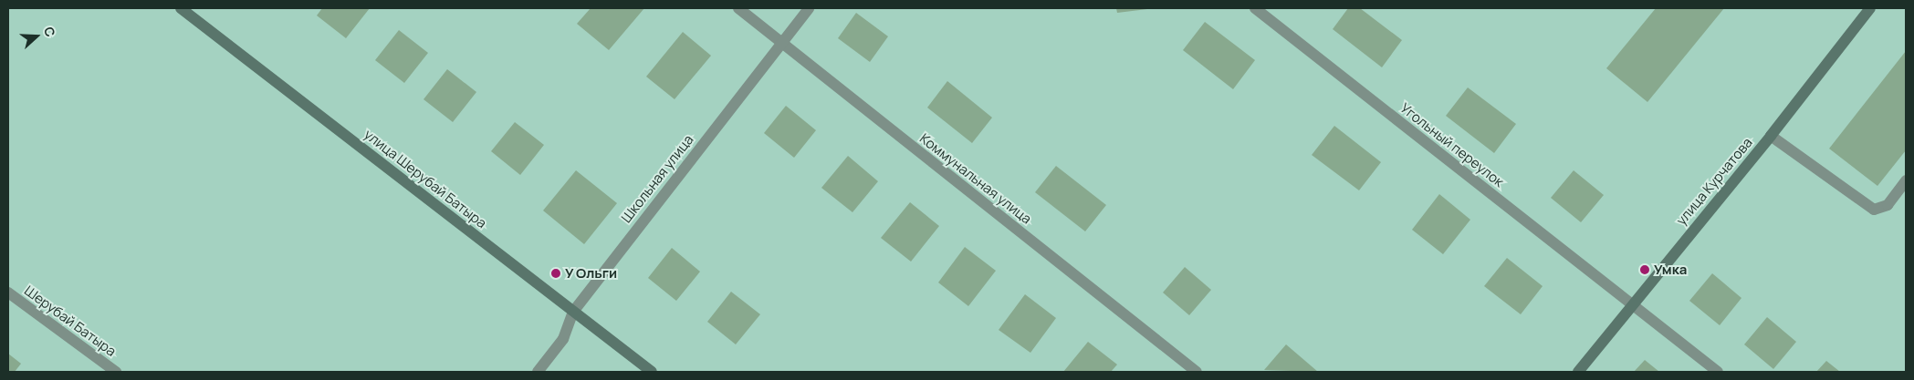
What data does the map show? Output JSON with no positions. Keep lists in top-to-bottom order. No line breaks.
{"streets":{"street":["Угольный переулок","улица Шерубай Батыра","Школьная улица","Коммунальная улица","улица Курчатова","Шерубай Батыра"]},"crossings":[["Угольный переулок","улица Курчатова"],["улица Шерубай Батыра","Школьная улица"],["Школьная улица","Коммунальная улица"]],"places":["Умка","У Ольги"],"north":"right"}
